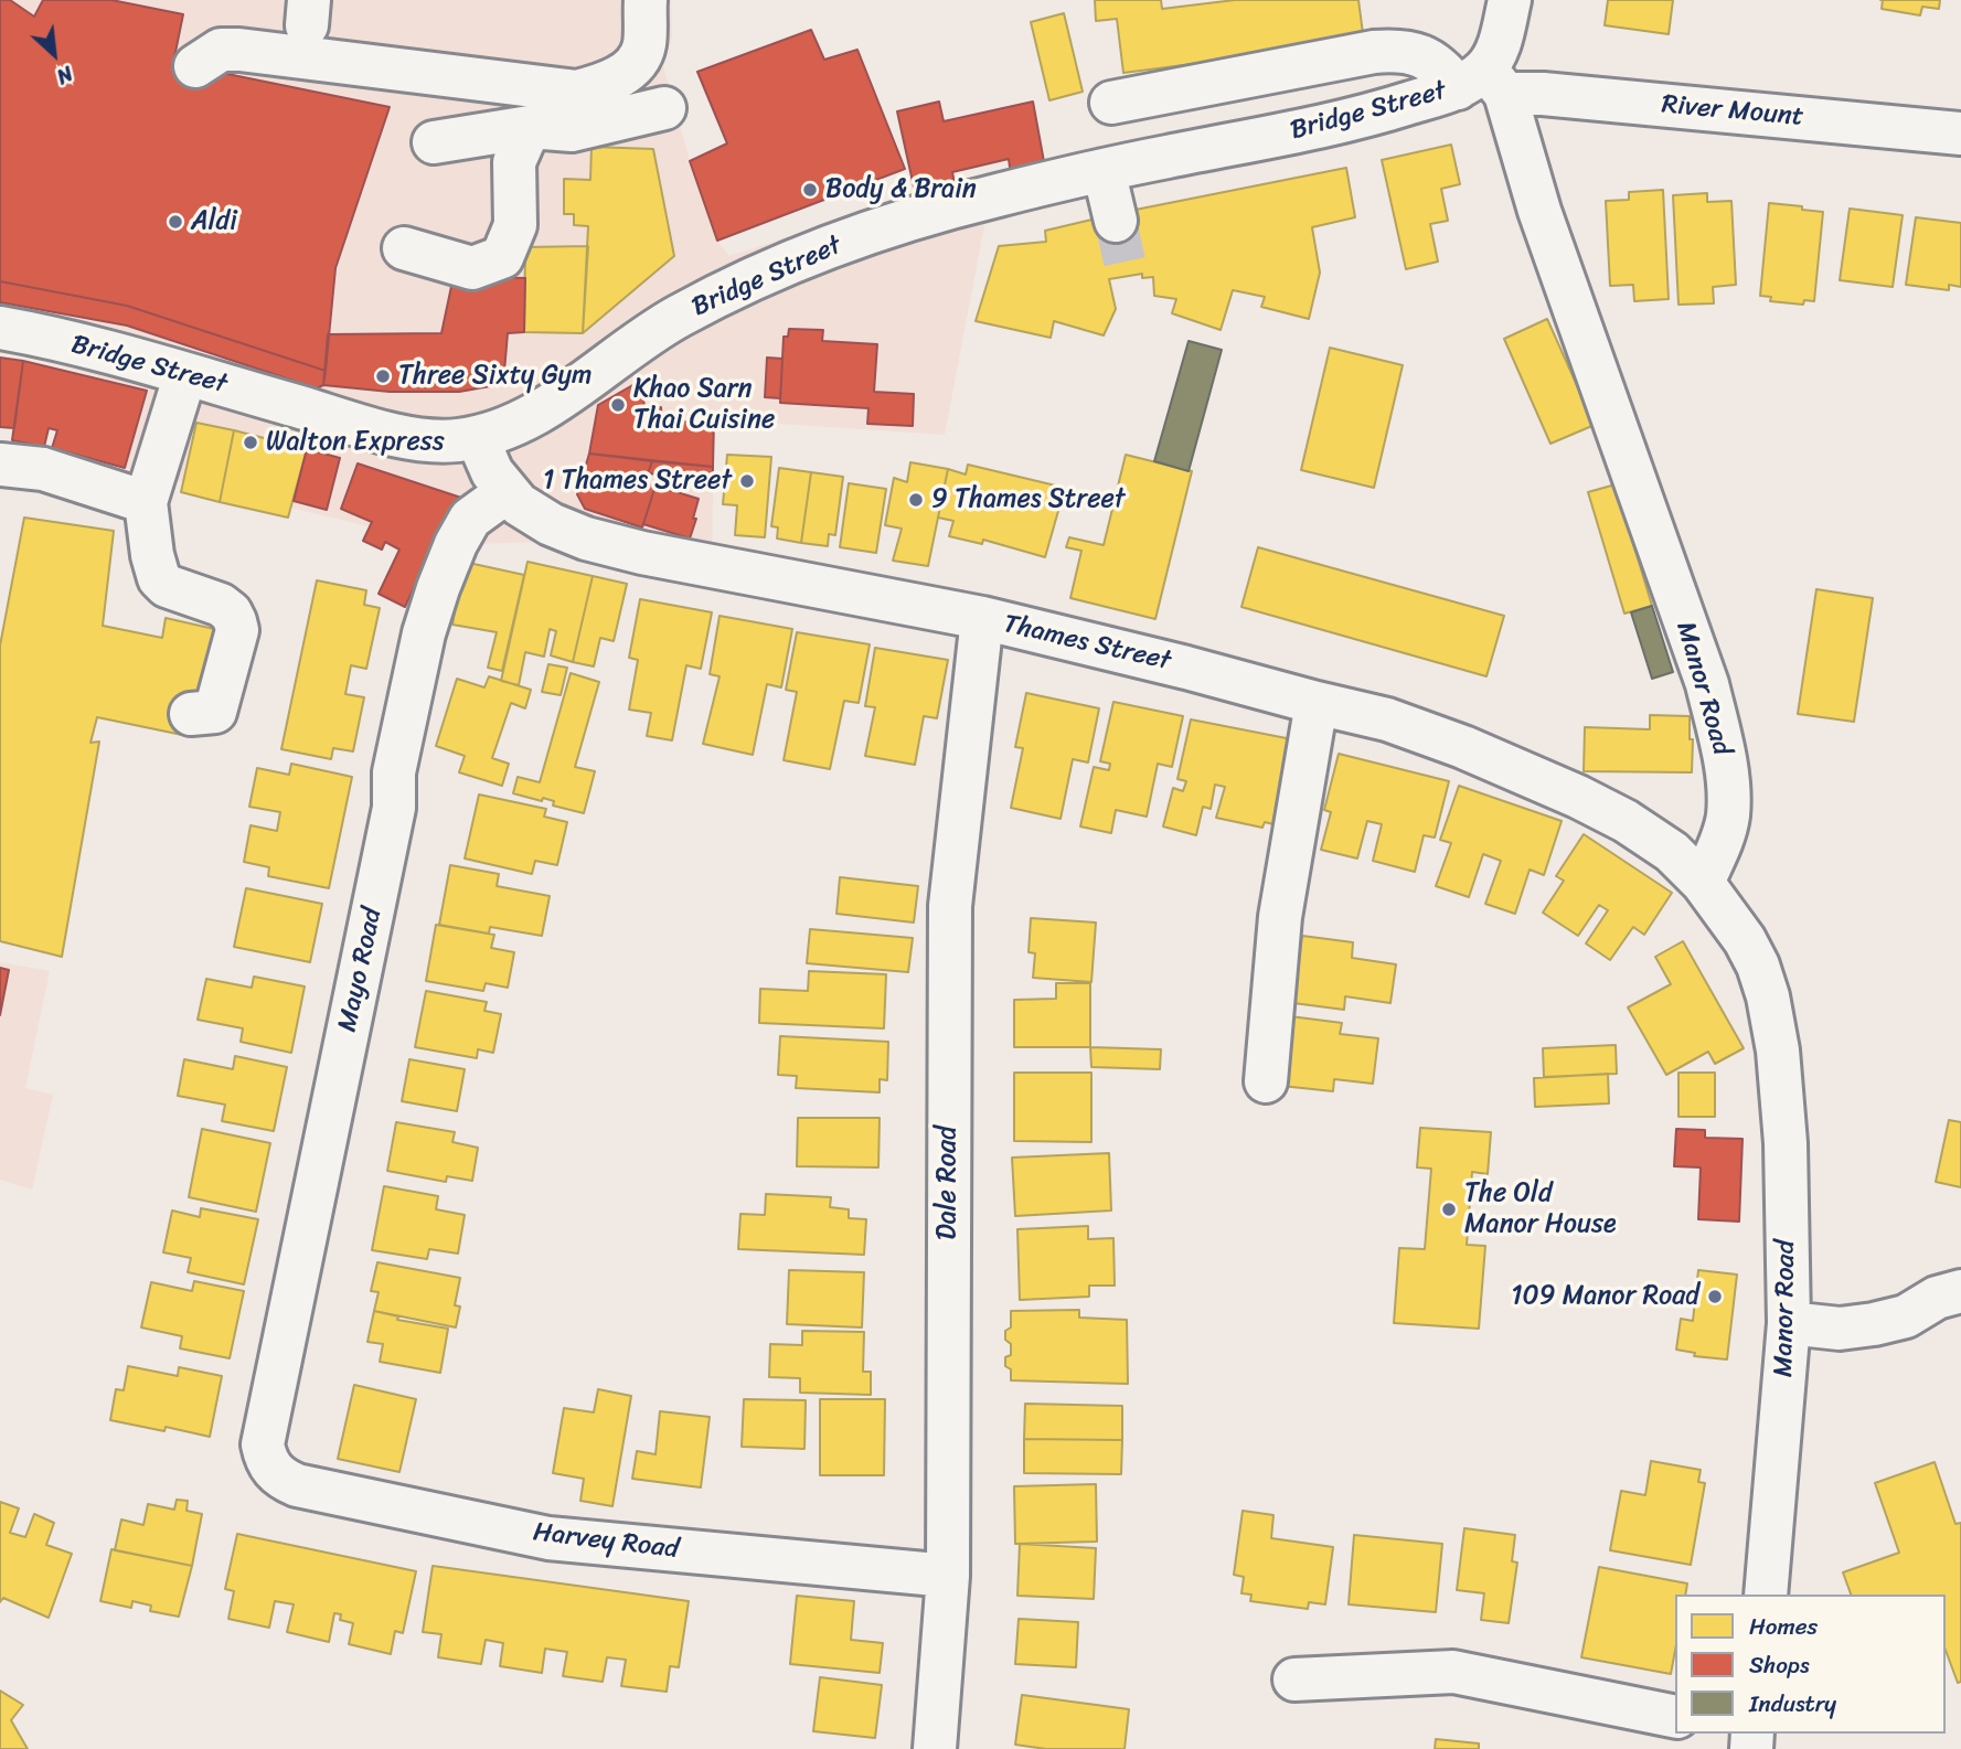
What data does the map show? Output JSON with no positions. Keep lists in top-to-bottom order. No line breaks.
{"streets":{"street":["Bridge Street","River Mount","Thames Street","Manor Road","Mayo Road","Dale Road","Harvey Road"]},"crossings":[["Bridge Street","River Mount"],["Bridge Street","Thames Street"],["Bridge Street","Manor Road"],["River Mount","Manor Road"],["Thames Street","Manor Road"],["Thames Street","Mayo Road"],["Thames Street","Dale Road"],["Mayo Road","Harvey Road"],["Dale Road","Harvey Road"]],"places":["Body & Brain","Aldi","Three Sixty Gym","Khao Sarn Thai Cuisine","Walton Express","1 Thames Street","9 Thames Street","The Old Manor House","109 Manor Road"],"legend":["Homes","Shops","Industry"],"north":"bottom right"}
